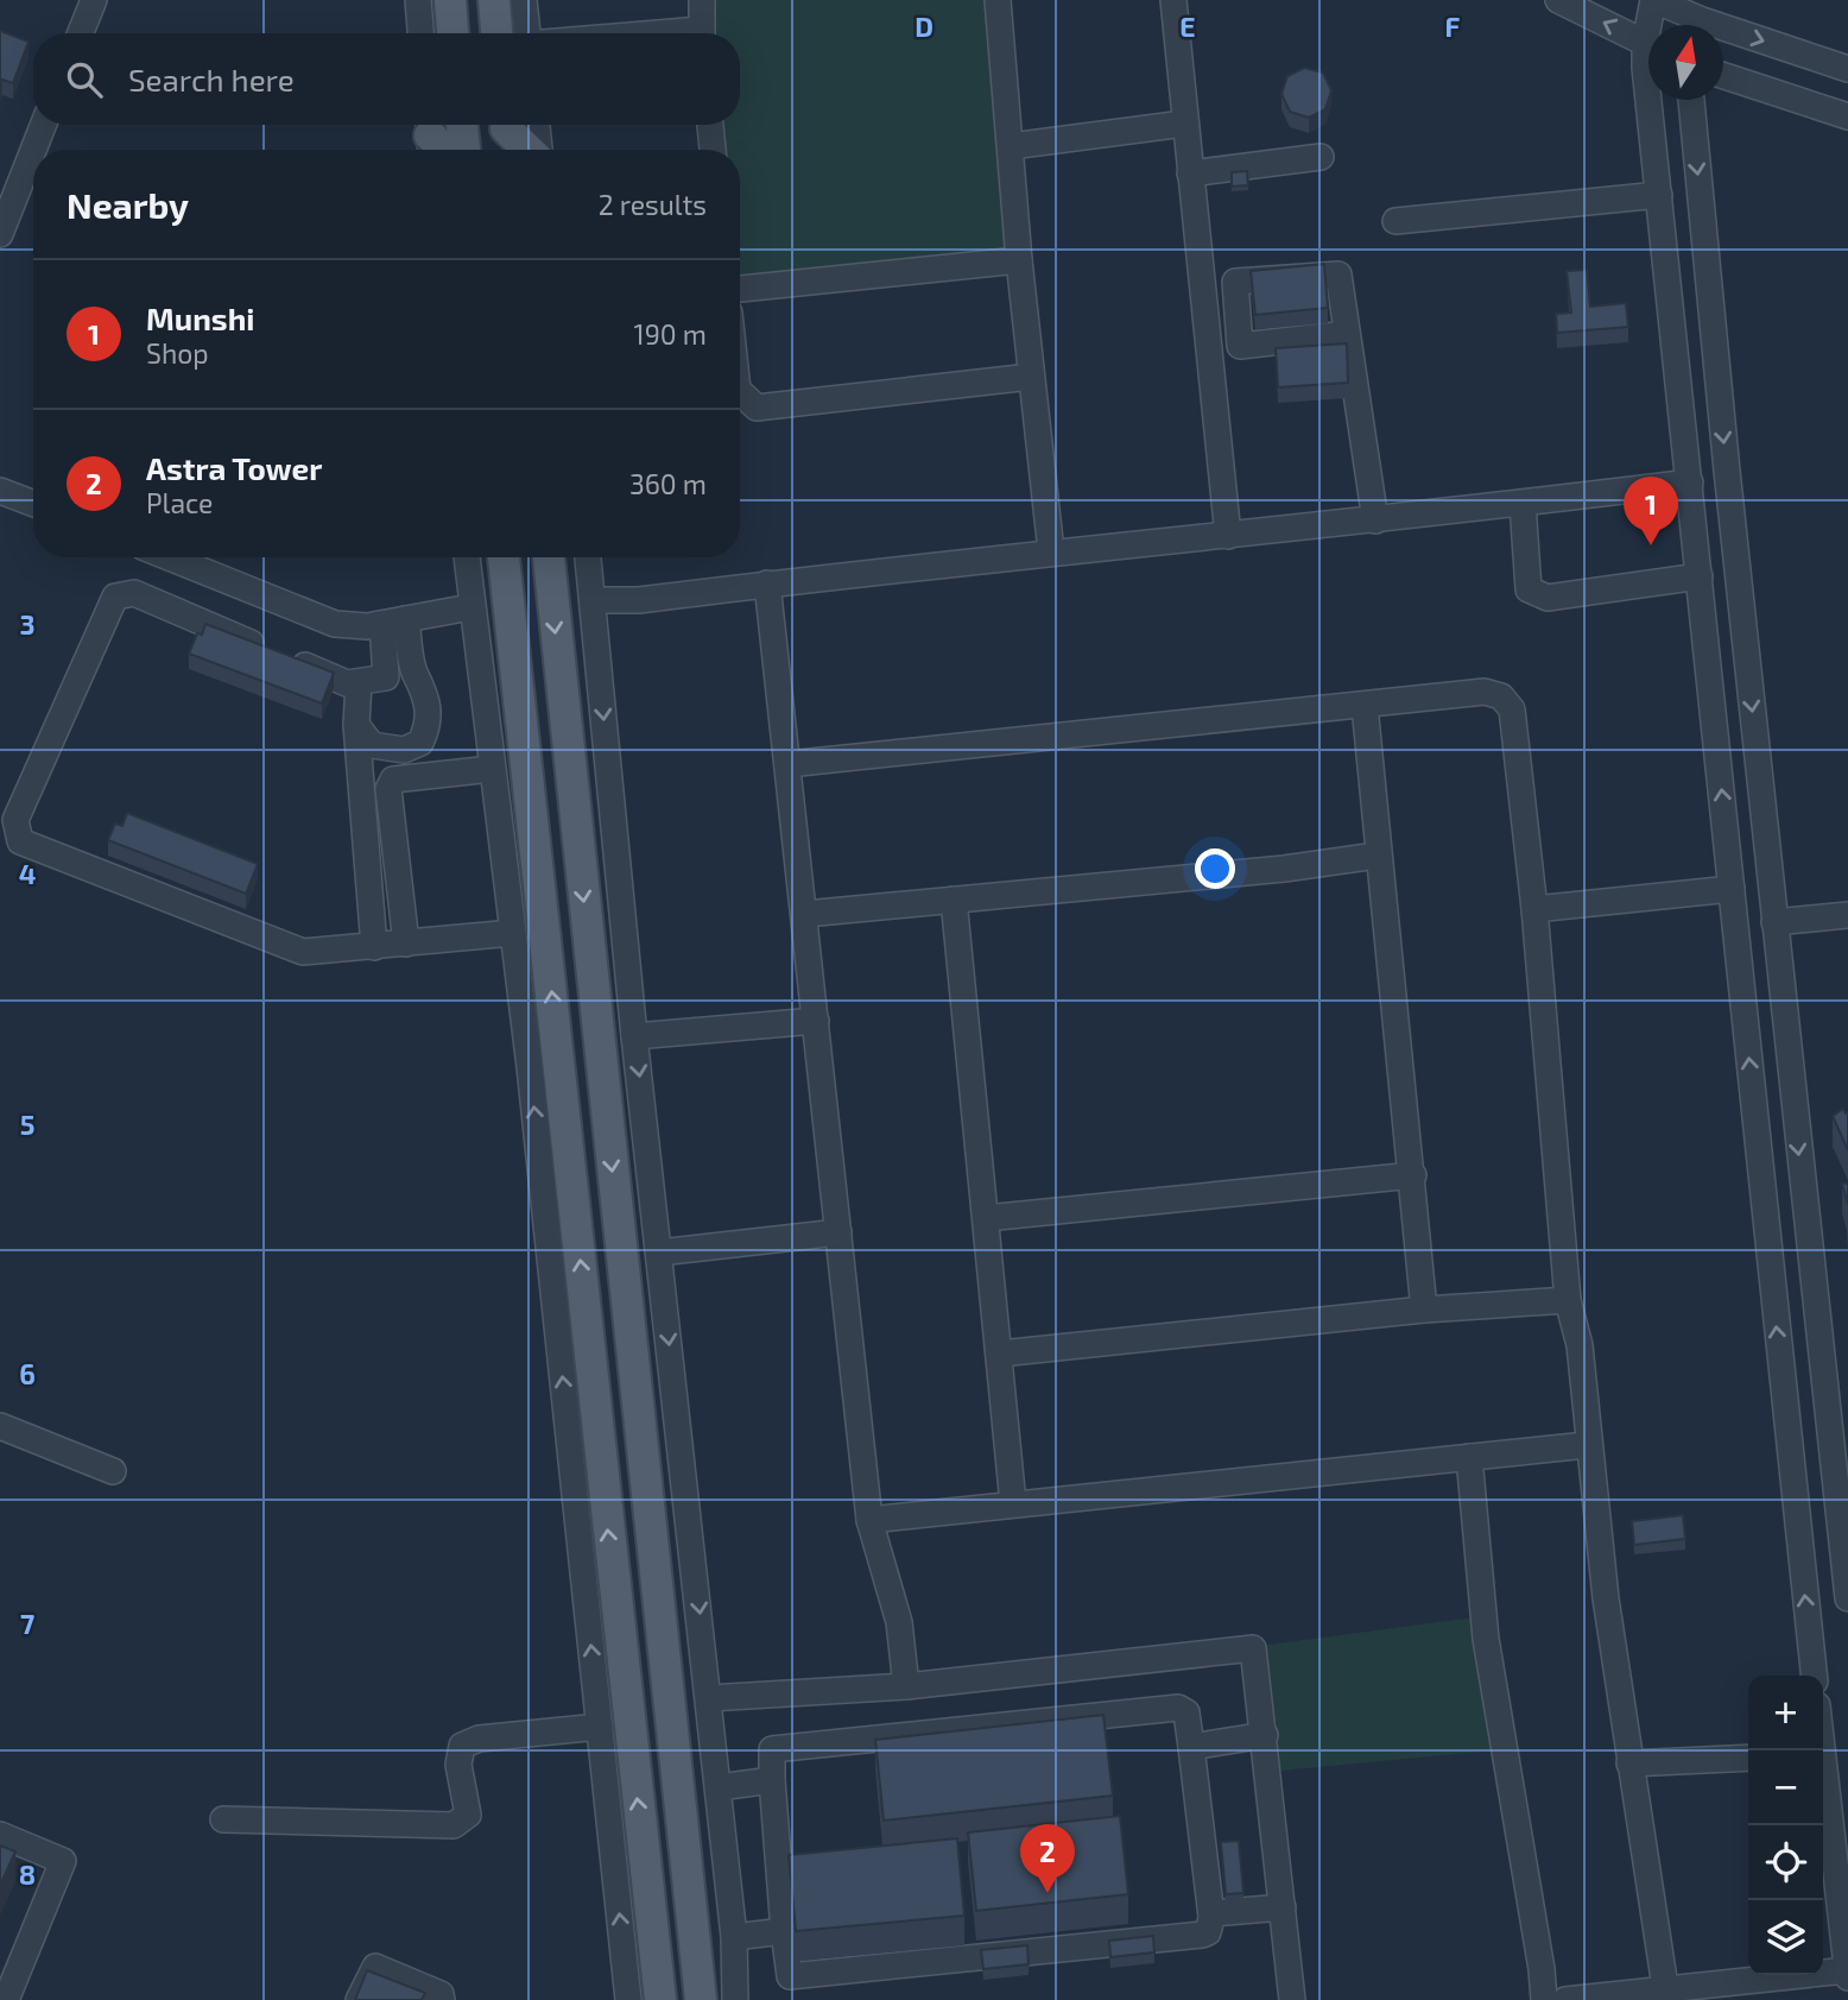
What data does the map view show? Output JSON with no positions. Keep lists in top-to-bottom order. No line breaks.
{"north":"top","page":{"search":"Search here","heading":["Nearby","2 results"],"list":[{"mark":"1","name":"Munshi","note":"Shop","value":"190 m"},{"mark":"2","name":"Astra Tower","note":"Place","value":"360 m"}],"pins":["1","2"],"map_buttons":["+","−"]},"grid":{"columns":["D","E","F"],"rows":["3","4","5","6","7","8"]}}
